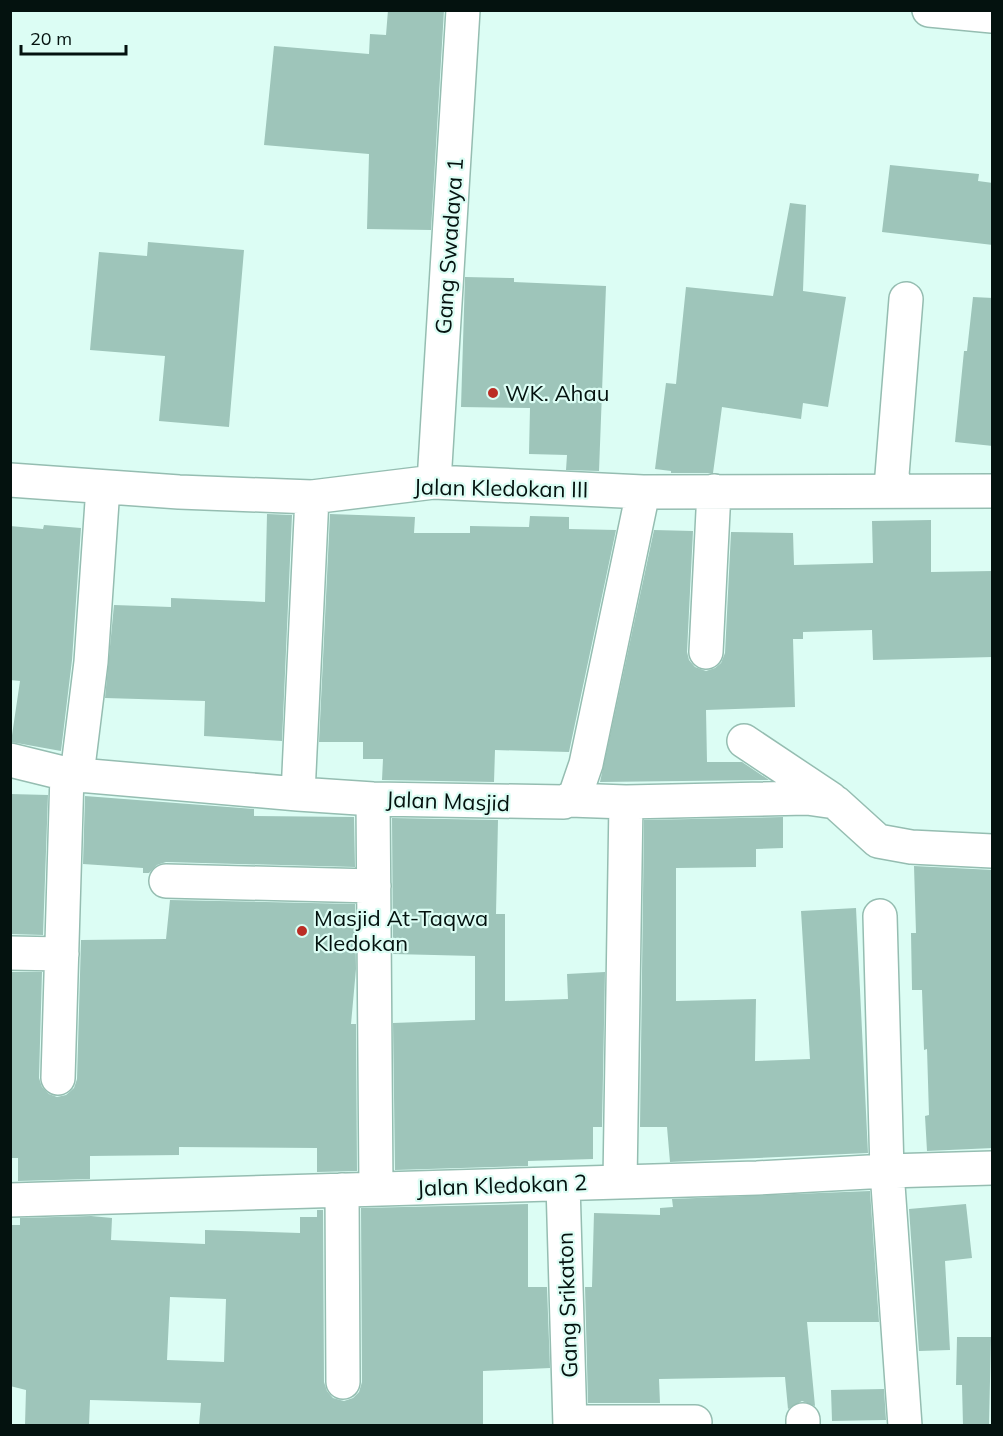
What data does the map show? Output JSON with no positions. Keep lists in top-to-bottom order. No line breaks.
{"streets":{"street":["Gang Swadaya 1","Jalan Kledokan III","Jalan Masjid","Jalan Kledokan 2","Gang Srikaton"]},"crossings":[["Gang Swadaya 1","Jalan Kledokan III"],["Jalan Kledokan 2","Gang Srikaton"]],"places":["WK. Ahau","Masjid At-Taqwa Kledokan"],"scale_bar":"20 m"}
